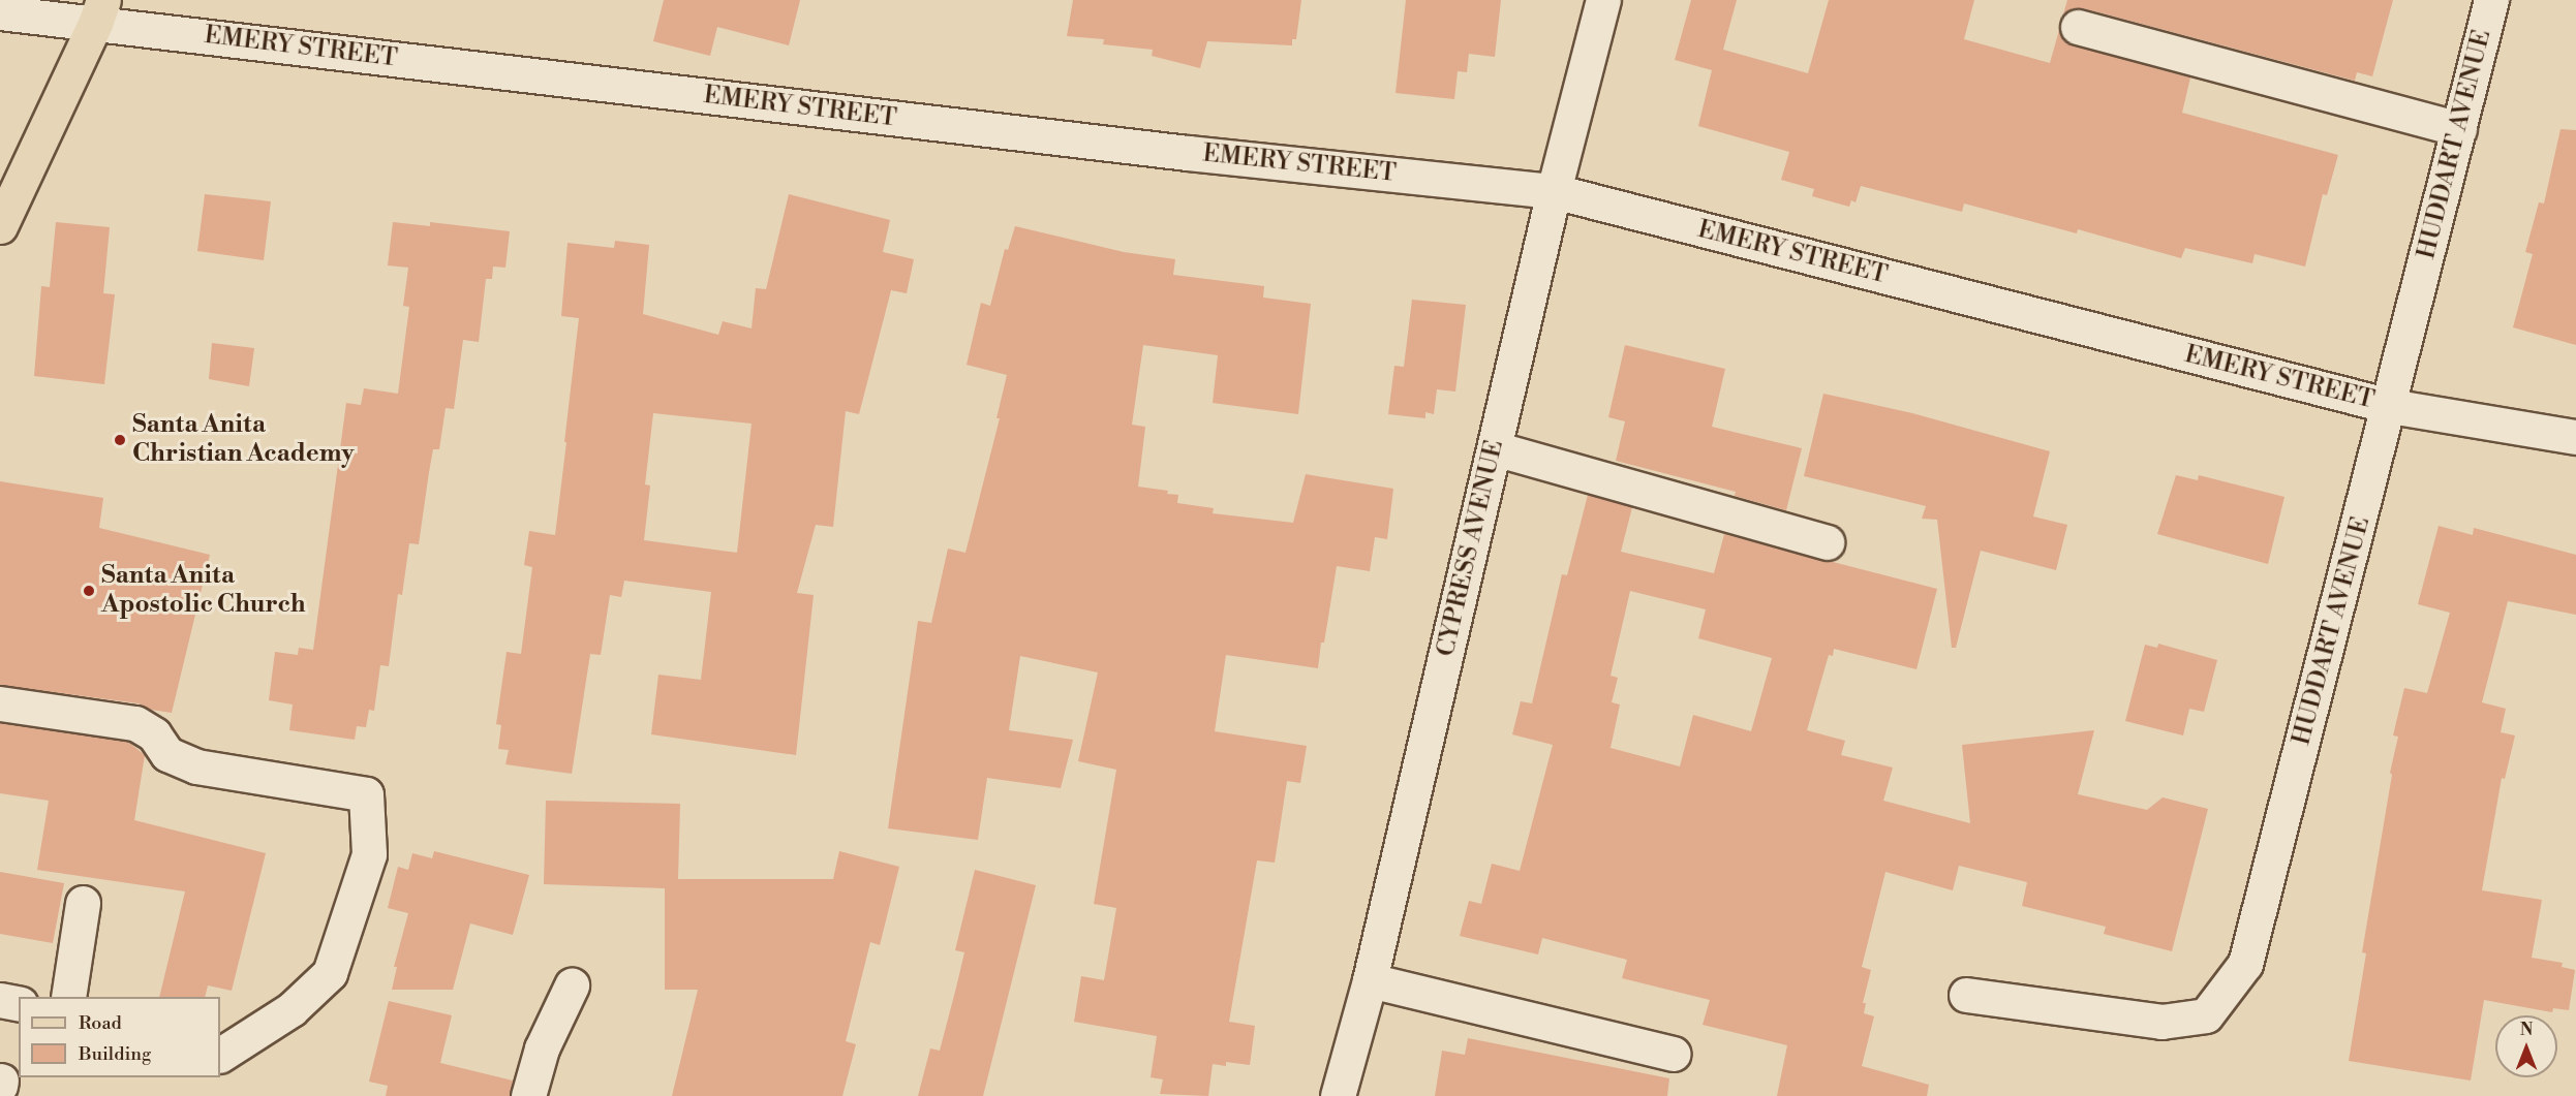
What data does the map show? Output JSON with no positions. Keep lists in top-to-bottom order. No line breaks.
{"streets":{"street":["EMERY STREET","HUDDART AVENUE","CYPRESS AVENUE"]},"crossings":[["EMERY STREET","HUDDART AVENUE"],["EMERY STREET","CYPRESS AVENUE"]],"places":["Santa Anita Christian Academy","Santa Anita Apostolic Church"],"legend":["Road","Building"],"north":"top"}
